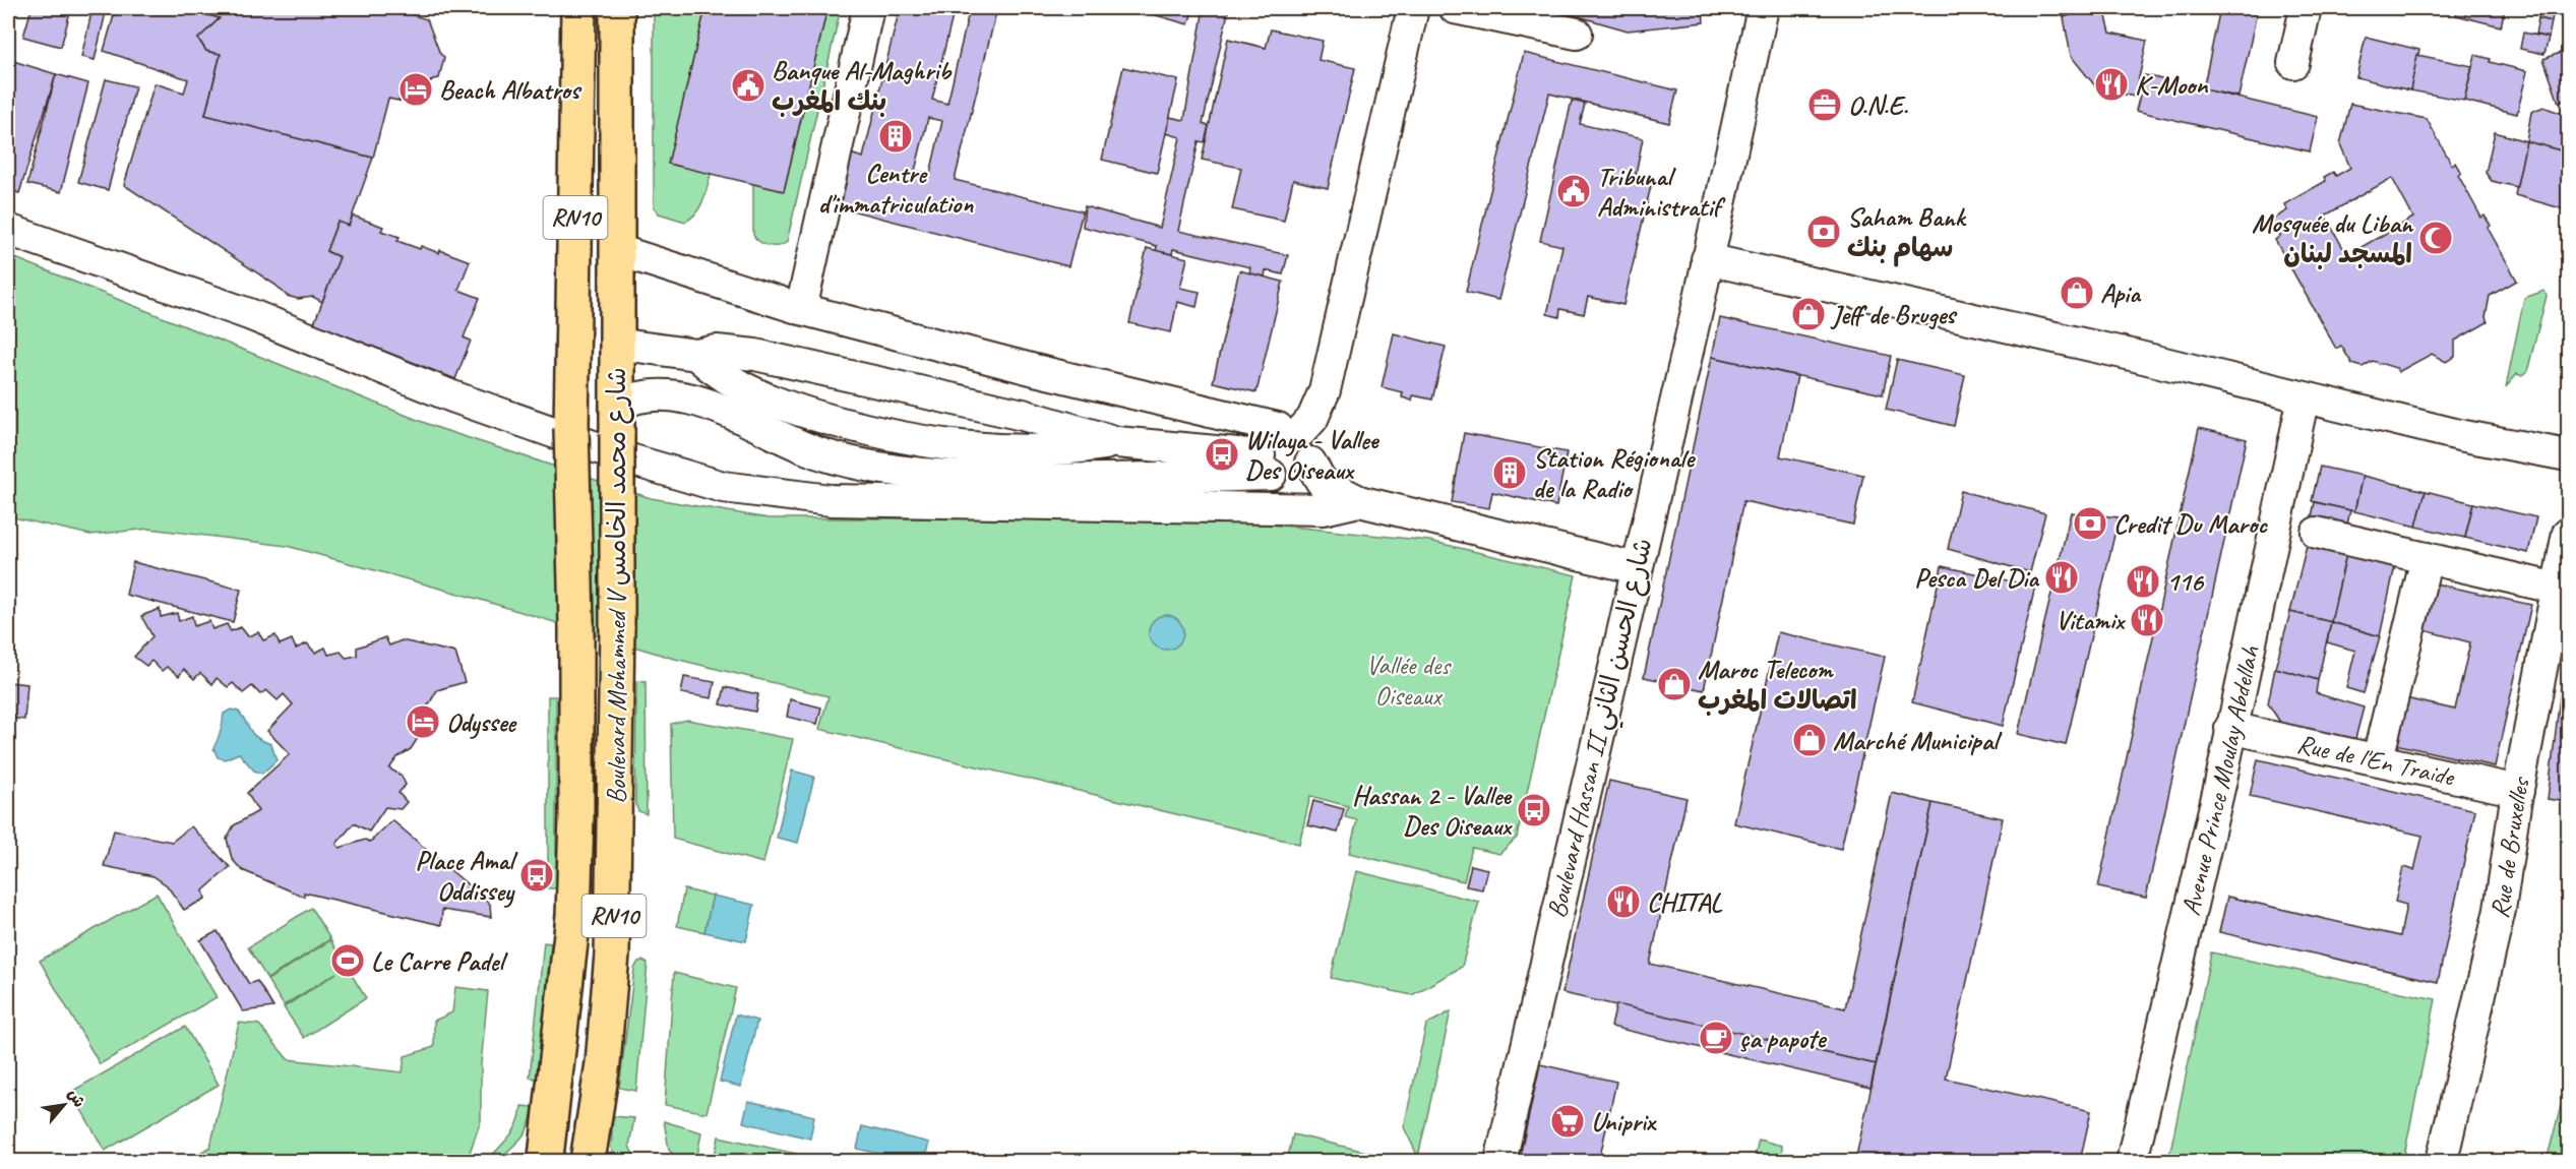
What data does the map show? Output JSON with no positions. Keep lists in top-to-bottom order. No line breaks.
{"streets":{"main road":["RN10","Boulevard Mohammed V شارع محمد الخامس"],"street":["Boulevard Hassan II شارع الحسن الثاني","Rue de l'En Traide","Avenue Prince Moulay Abdellah","Rue de Bruxelles"]},"crossings":[["Rue de l'En Traide","Avenue Prince Moulay Abdellah"],["Rue de l'En Traide","Rue de Bruxelles"]],"parks":["Vallée des Oiseaux"],"places":{"restaurant":["K-Moon","Pesca Del Dia","116","Vitamix","CHITAL"],"public building":["Banque Al-Maghrib بنك المغرب","Tribunal Administratif"],"hotel":["Beach Albatros","Odyssee"],"office":["O.N.E."],"building":["Centre d'immatriculation","Station Régionale de la Radio"],"bank":["Saham Bank سهام بنك","Credit Du Maroc"],"mosque":["Mosquée du Liban المسجد لبنان"],"shop":["Apia","Jeff de Bruges","Maroc Telecom اتصالات المغرب","Marché Municipal"],"bus stop":["Wilaya - Vallee Des Oiseaux","Hassan 2 - Vallee Des Oiseaux","Place Amal Oddissey"],"sports":["Le Carre Padel"],"cafe":["ça papote"],"supermarket":["Uniprix"]},"north":"top right"}
